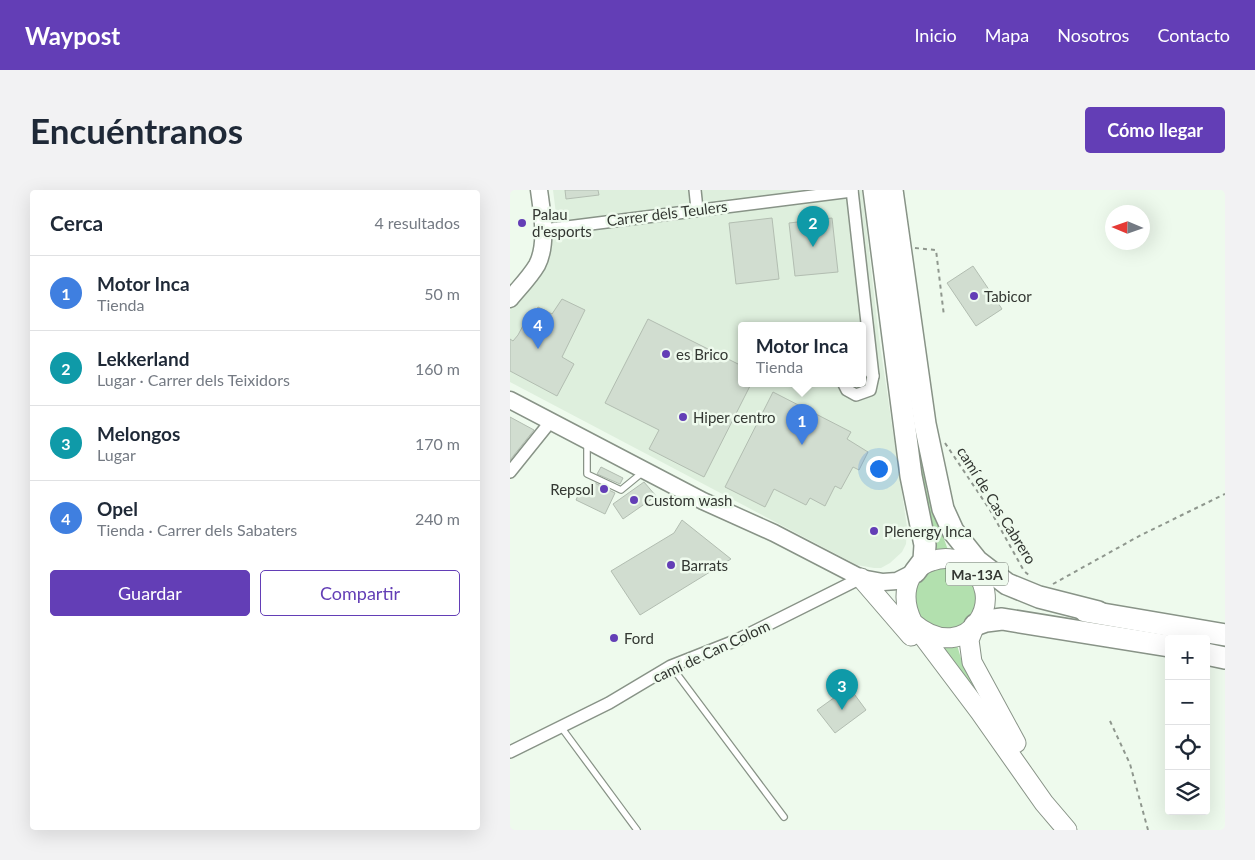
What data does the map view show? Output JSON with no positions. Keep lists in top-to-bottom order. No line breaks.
{"streets":{"highway":["Ma-13A"],"street":["Carrer dels Teulers","camí de Can Colom"],"path":["camí de Cas Cabrero"]},"crossings":[["camí de Cas Cabrero","Ma-13A"]],"places":["Palau d'esports","Tabicor","es Brico","Hiper centro","Repsol","Custom wash","Plenergy Inca","Barrats","Ford"],"north":"left","page":{"header":"Waypost","nav":["Inicio","Mapa","Nosotros","Contacto"],"buttons":["Cómo llegar",["Guardar","Compartir"]],"title":"Encuéntranos","heading":["Cerca","4 resultados"],"pins":["2","4","1","3"],"list":[{"mark":"1","name":"Motor Inca","note":"Tienda","value":"50 m"},{"mark":"2","name":"Lekkerland","note":"Lugar · Carrer dels Teixidors","value":"160 m"},{"mark":"3","name":"Melongos","note":"Lugar","value":"170 m"},{"mark":"4","name":"Opel","note":"Tienda · Carrer dels Sabaters","value":"240 m"}],"popup":["Motor Inca","Tienda"],"map_buttons":["+","−"]}}
